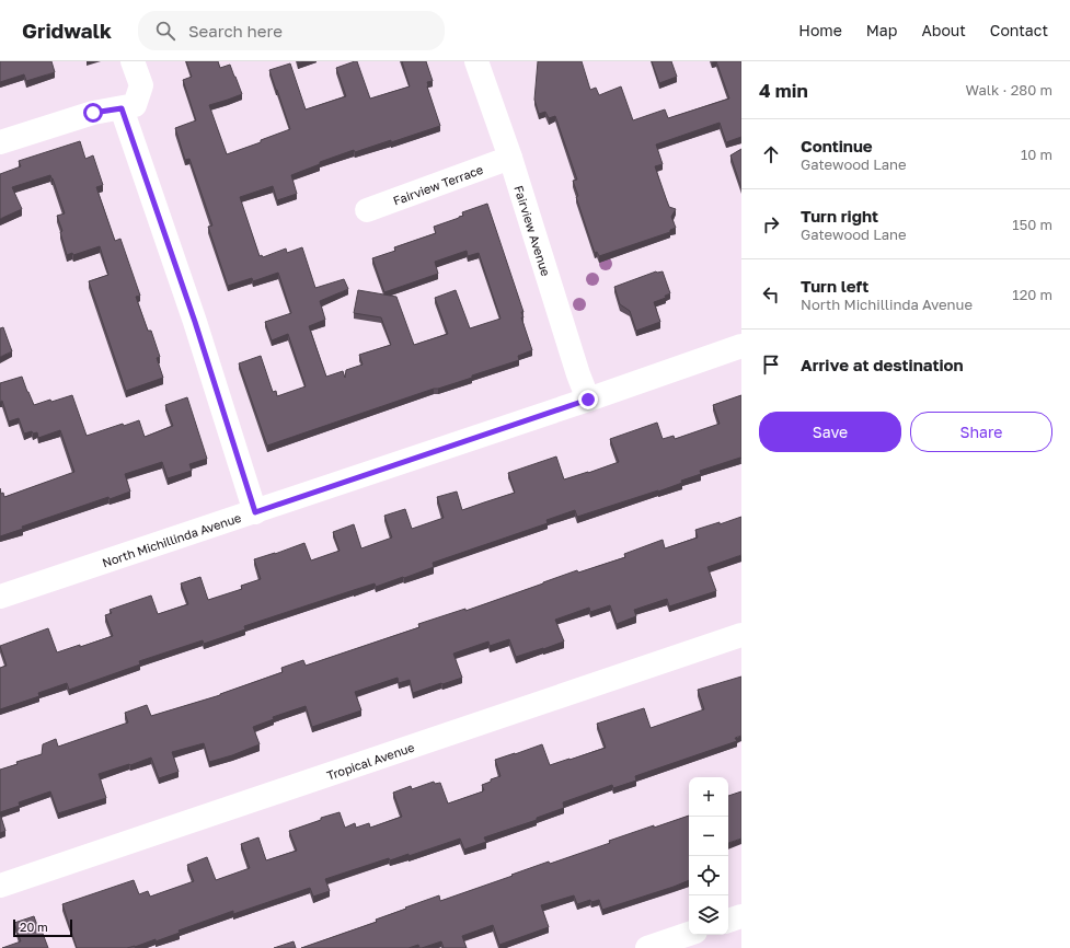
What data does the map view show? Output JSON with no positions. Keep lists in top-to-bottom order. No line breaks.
{"streets":{"street":["Fairview Terrace","Fairview Avenue","North Michillinda Avenue","Tropical Avenue"]},"crossings":[["Fairview Terrace","Fairview Avenue"],["Fairview Avenue","North Michillinda Avenue"]],"scale_bar":"20 m","page":{"header":"Gridwalk","search":"Search here","nav":["Home","Map","About","Contact"],"heading":["4 min","Walk · 280 m"],"list":[["Continue","Gatewood Lane","10 m"],["Turn right","Gatewood Lane","150 m"],["Turn left","North Michillinda Avenue","120 m"],"Arrive at destination"],"buttons":["Save","Share"],"map_buttons":["+","−"],"scale":"20 m"}}
